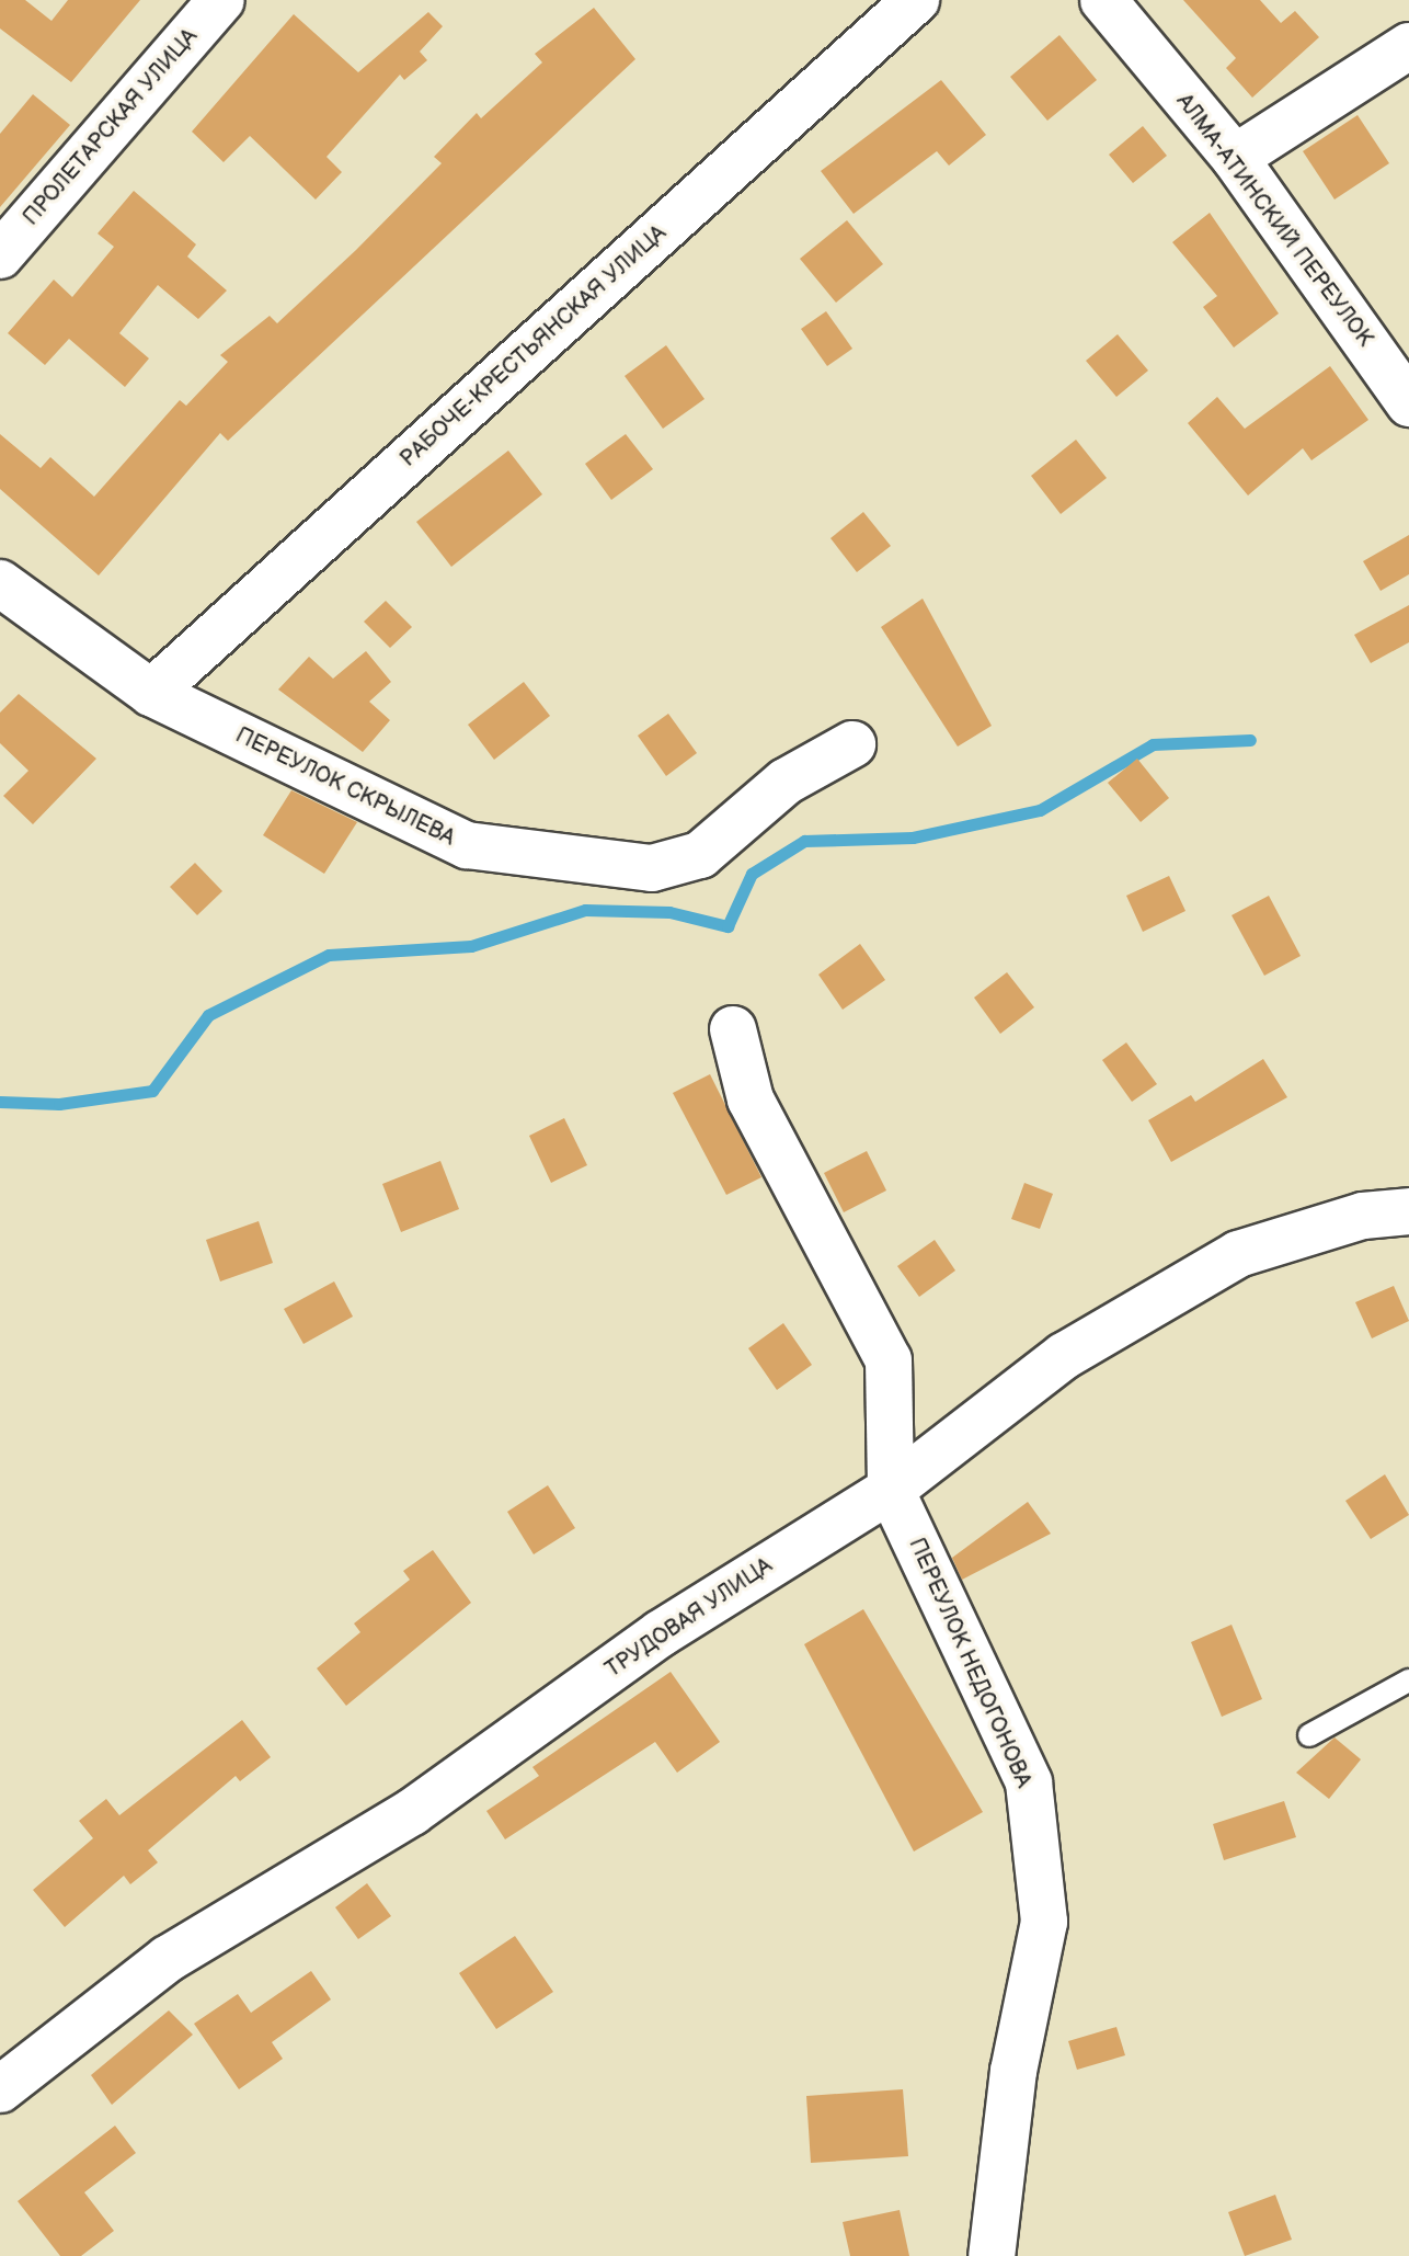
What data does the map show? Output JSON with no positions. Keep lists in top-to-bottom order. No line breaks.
{"streets":{"street":["ПРОЛЕТАРСКАЯ УЛИЦА","АЛМА-АТИНСКИЙ ПЕРЕУЛОК","РАБОЧЕ-КРЕСТЬЯНСКАЯ УЛИЦА","ПЕРЕУЛОК СКРЫЛЕВА","ТРУДОВАЯ УЛИЦА","ПЕРЕУЛОК НЕДОГОНОВА"]},"crossings":[["РАБОЧЕ-КРЕСТЬЯНСКАЯ УЛИЦА","ПЕРЕУЛОК СКРЫЛЕВА"],["ТРУДОВАЯ УЛИЦА","ПЕРЕУЛОК НЕДОГОНОВА"]]}
